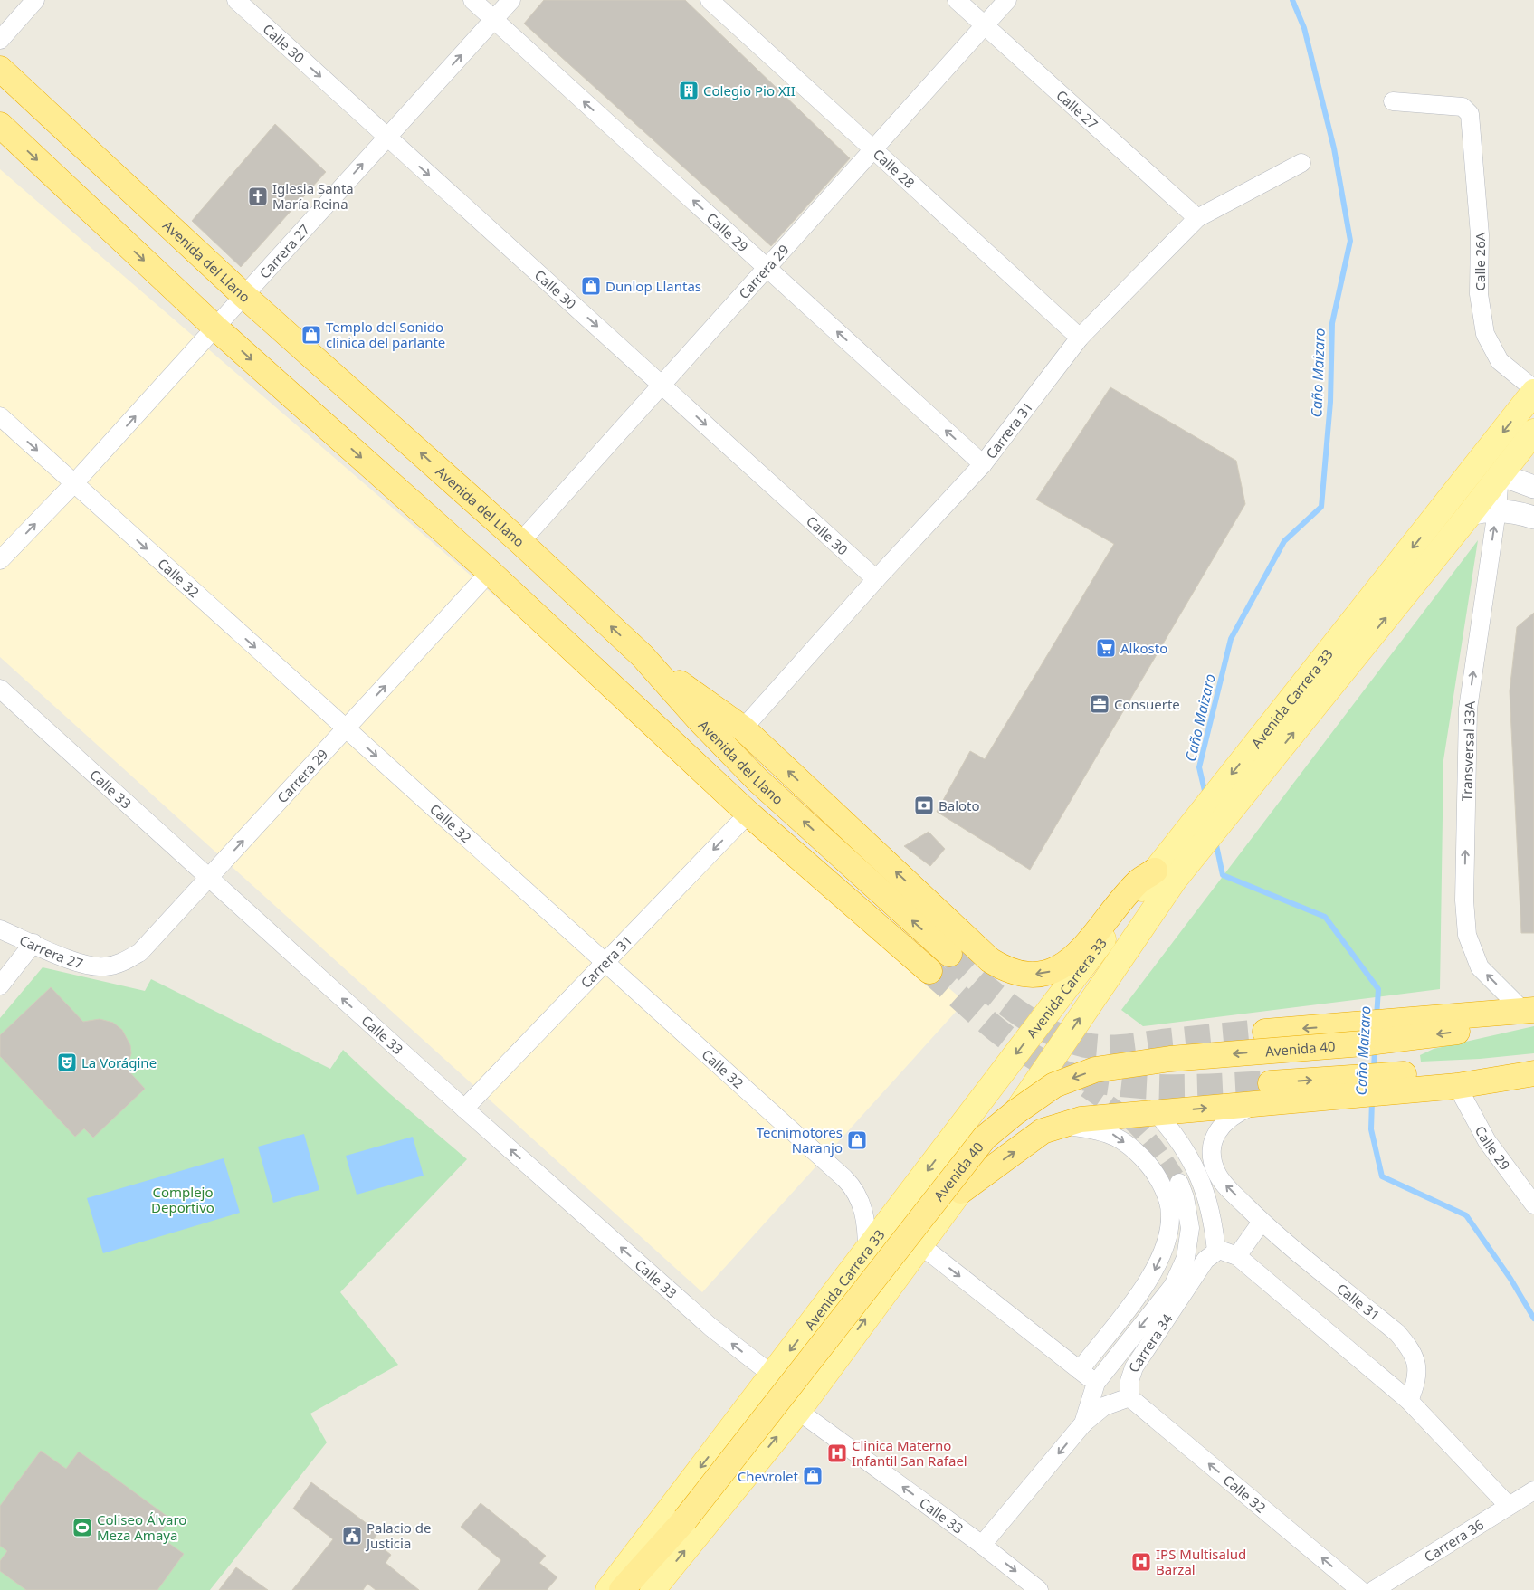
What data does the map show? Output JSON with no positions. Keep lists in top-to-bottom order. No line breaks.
{"streets":{"highway":["Avenida del Llano","Avenida 40"],"main road":["Avenida Carrera 33"],"street":["Calle 30","Calle 27","Calle 28","Calle 29","Carrera 27","Calle 26A","Carrera 29","Carrera 31","Calle 32","Transversal 33A","Calle 33","Calle 31","Carrera 34","Carrera 36"]},"crossings":[["Calle 30","Carrera 27"],["Calle 30","Carrera 29"],["Calle 30","Carrera 31"],["Calle 27","Carrera 29"],["Calle 27","Carrera 31"],["Calle 28","Carrera 29"],["Calle 28","Carrera 31"],["Calle 29","Carrera 27"],["Calle 29","Carrera 29"],["Calle 29","Carrera 31"],["Carrera 27","Avenida del Llano"],["Carrera 27","Carrera 29"],["Carrera 27","Calle 32"],["Avenida del Llano","Carrera 29"],["Calle 26A","Avenida Carrera 33"],["Carrera 29","Calle 32"],["Carrera 29","Calle 33"],["Carrera 31","Calle 32"],["Carrera 31","Calle 33"],["Calle 32","Avenida Carrera 33"],["Calle 32","Carrera 34"],["Avenida Carrera 33","Transversal 33A"],["Avenida Carrera 33","Calle 33"],["Avenida Carrera 33","Avenida 40"]],"one_way":["Calle 30","Calle 29","Carrera 27","Transversal 33A","Calle 33"],"water":["Caño Maizaro"],"parks":["Complejo Deportivo"],"places":{"building":["Colegio Pio XII"],"church":["Iglesia Santa María Reina"],"shop":["Dunlop Llantas","Templo del Sonido clínica del parlante","Tecnimotores Naranjo","Chevrolet"],"supermarket":["Alkosto"],"office":["Consuerte"],"bank":["Baloto"],"theatre":["La Vorágine"],"hospital":["Clinica Materno Infantil San Rafael","IPS Multisalud Barzal"],"sports":["Coliseo Álvaro Meza Amaya"],"public building":["Palacio de Justicia"]}}
